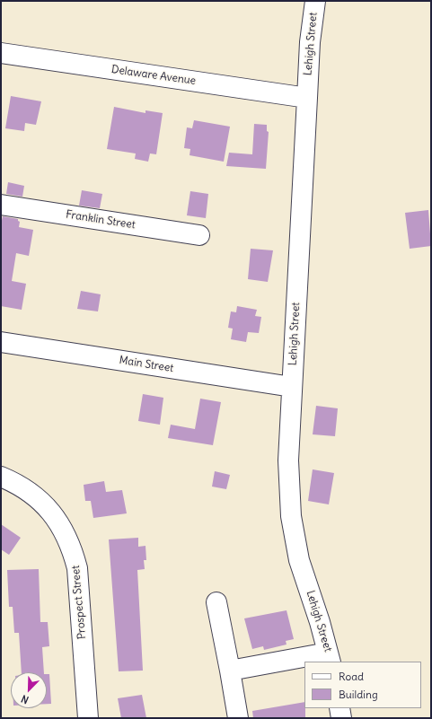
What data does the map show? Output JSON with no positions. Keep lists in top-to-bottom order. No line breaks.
{"streets":{"street":["Lehigh Street","Delaware Avenue","Franklin Street","Main Street","Prospect Street"]},"crossings":[["Lehigh Street","Delaware Avenue"],["Lehigh Street","Main Street"]],"legend":["Road","Building"],"north":"bottom left"}
